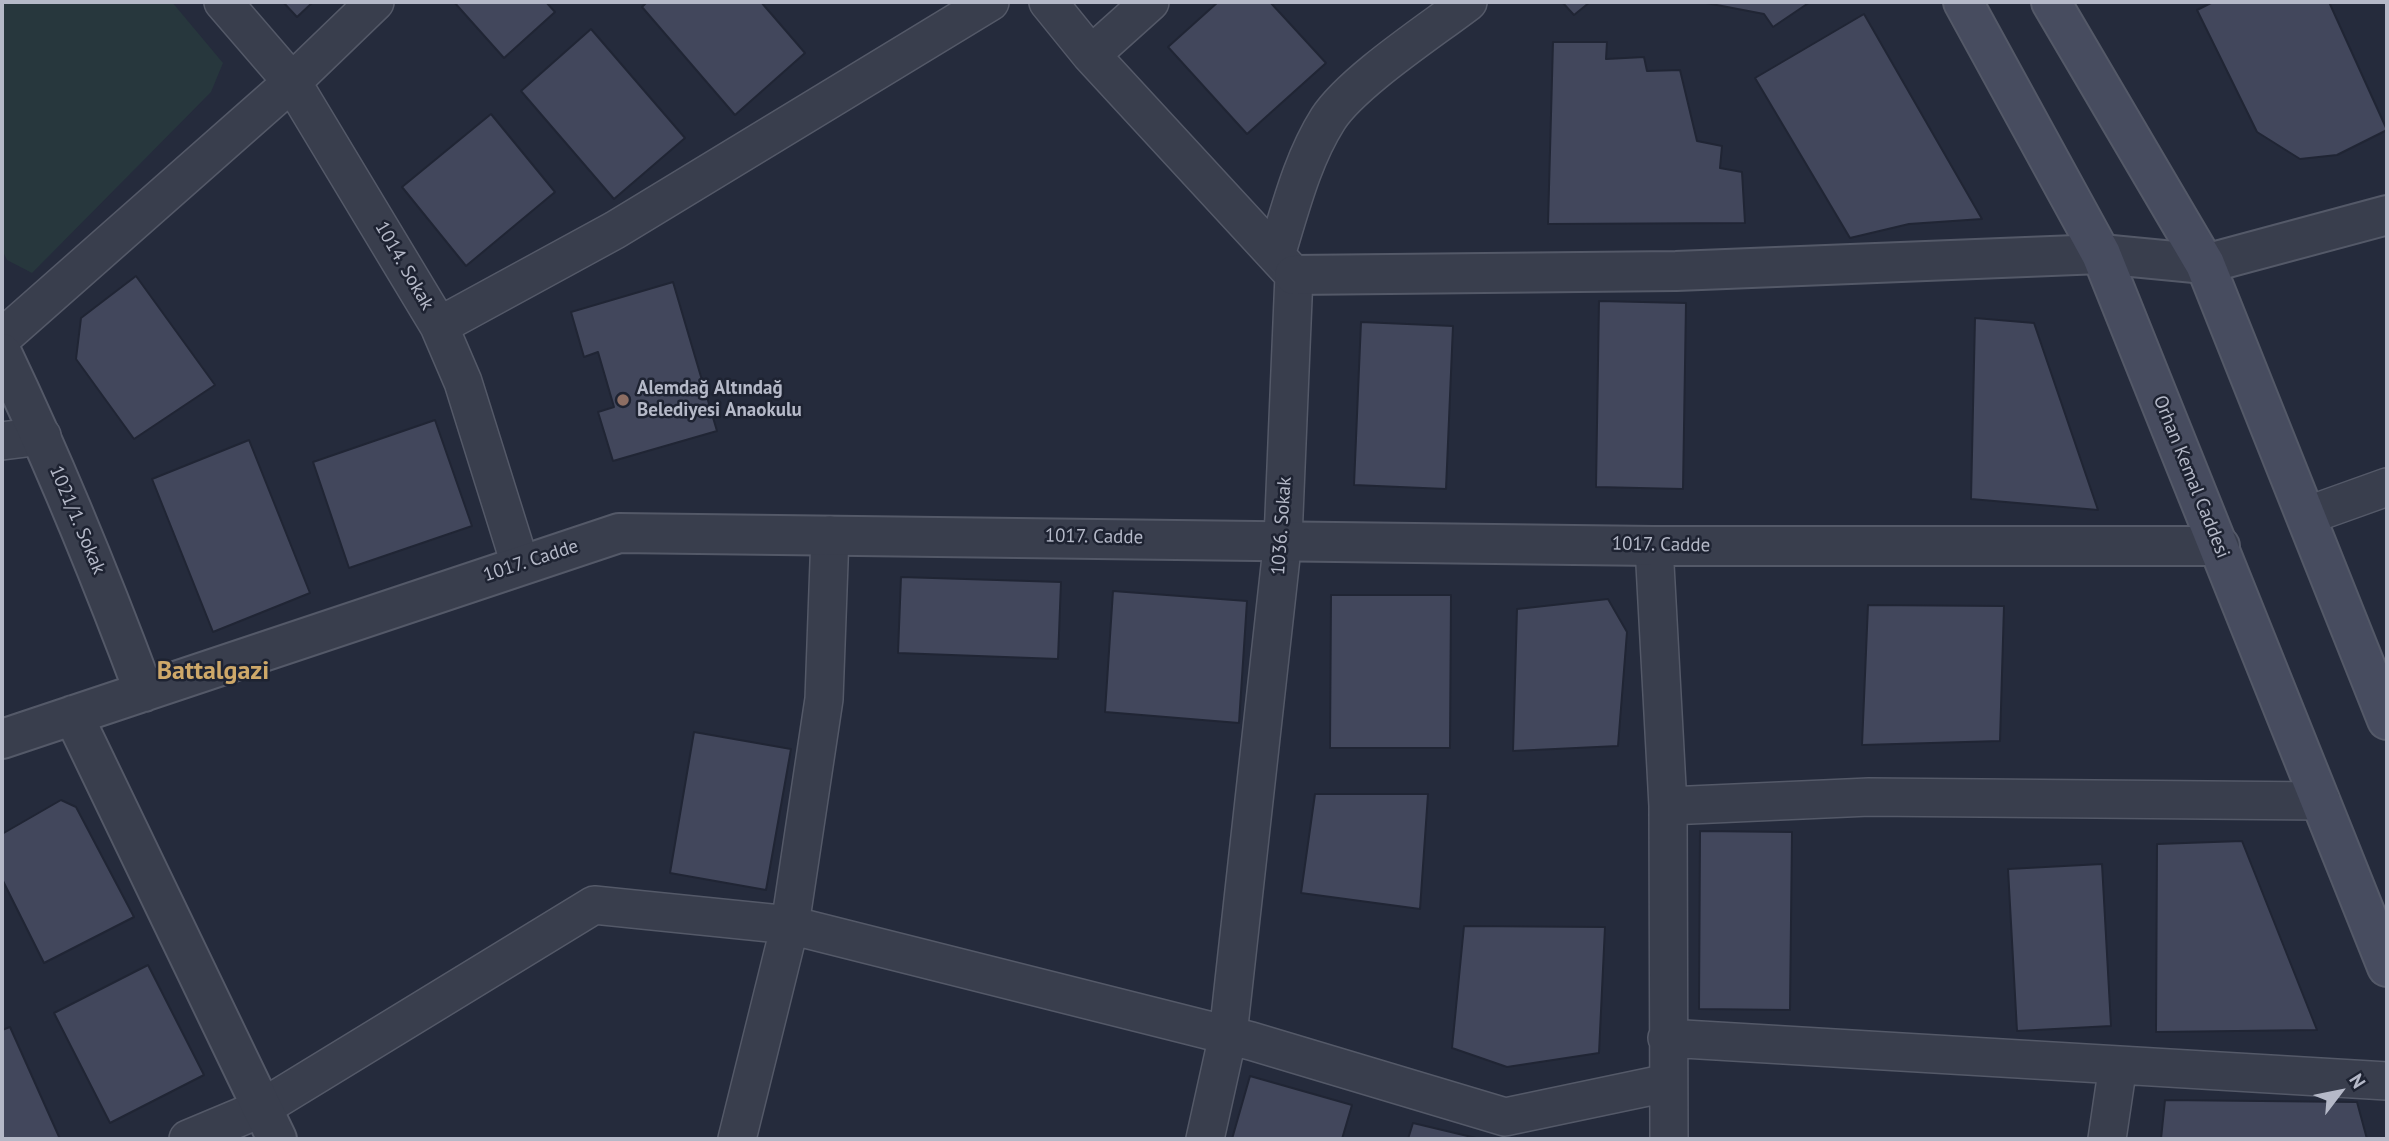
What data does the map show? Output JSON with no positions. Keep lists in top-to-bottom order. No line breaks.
{"streets":{"main road":["Orhan Kemal Caddesi"],"street":["1014. Sokak","1021/1. Sokak","1036. Sokak","1017. Cadde"]},"crossings":[["1014. Sokak","1017. Cadde"],["Orhan Kemal Caddesi","1017. Cadde"],["1021/1. Sokak","1017. Cadde"],["1036. Sokak","1017. Cadde"]],"districts":["Battalgazi"],"places":["Alemdağ Altındağ Belediyesi Anaokulu"],"north":"top right"}
